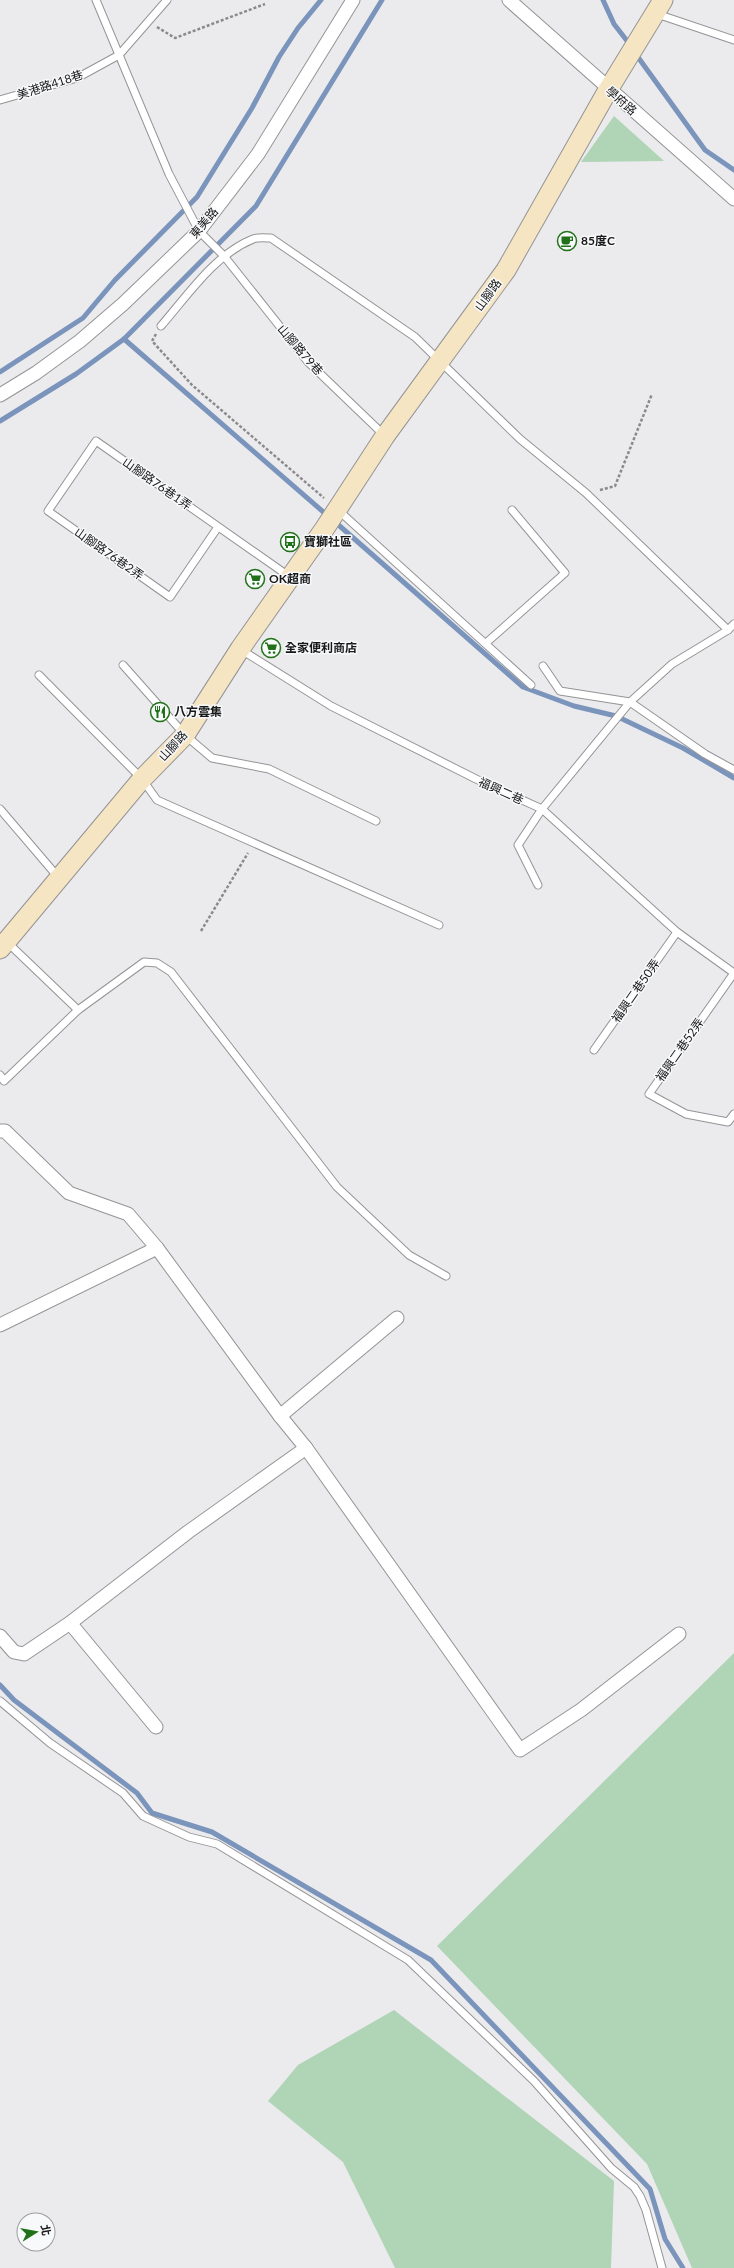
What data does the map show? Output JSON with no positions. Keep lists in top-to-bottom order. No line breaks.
{"streets":{"main road":["山腳路"],"street":["學府路","東美路"],"lane":["美港路418巷","山腳路79巷","山腳路76巷1弄","山腳路76巷2弄","福興二巷","福興二巷50弄","福興二巷52弄"]},"crossings":[["學府路","山腳路"],["東美路","山腳路79巷"],["山腳路","山腳路79巷"],["山腳路","山腳路76巷1弄"],["山腳路","福興二巷"],["山腳路76巷1弄","山腳路76巷2弄"],["福興二巷","福興二巷50弄"],["福興二巷","福興二巷52弄"]],"places":{"cafe":["85度C"],"bus stop":["寶獅社區"],"supermarket":["OK超商","全家便利商店"],"restaurant":["八方雲集"]},"north":"right"}
